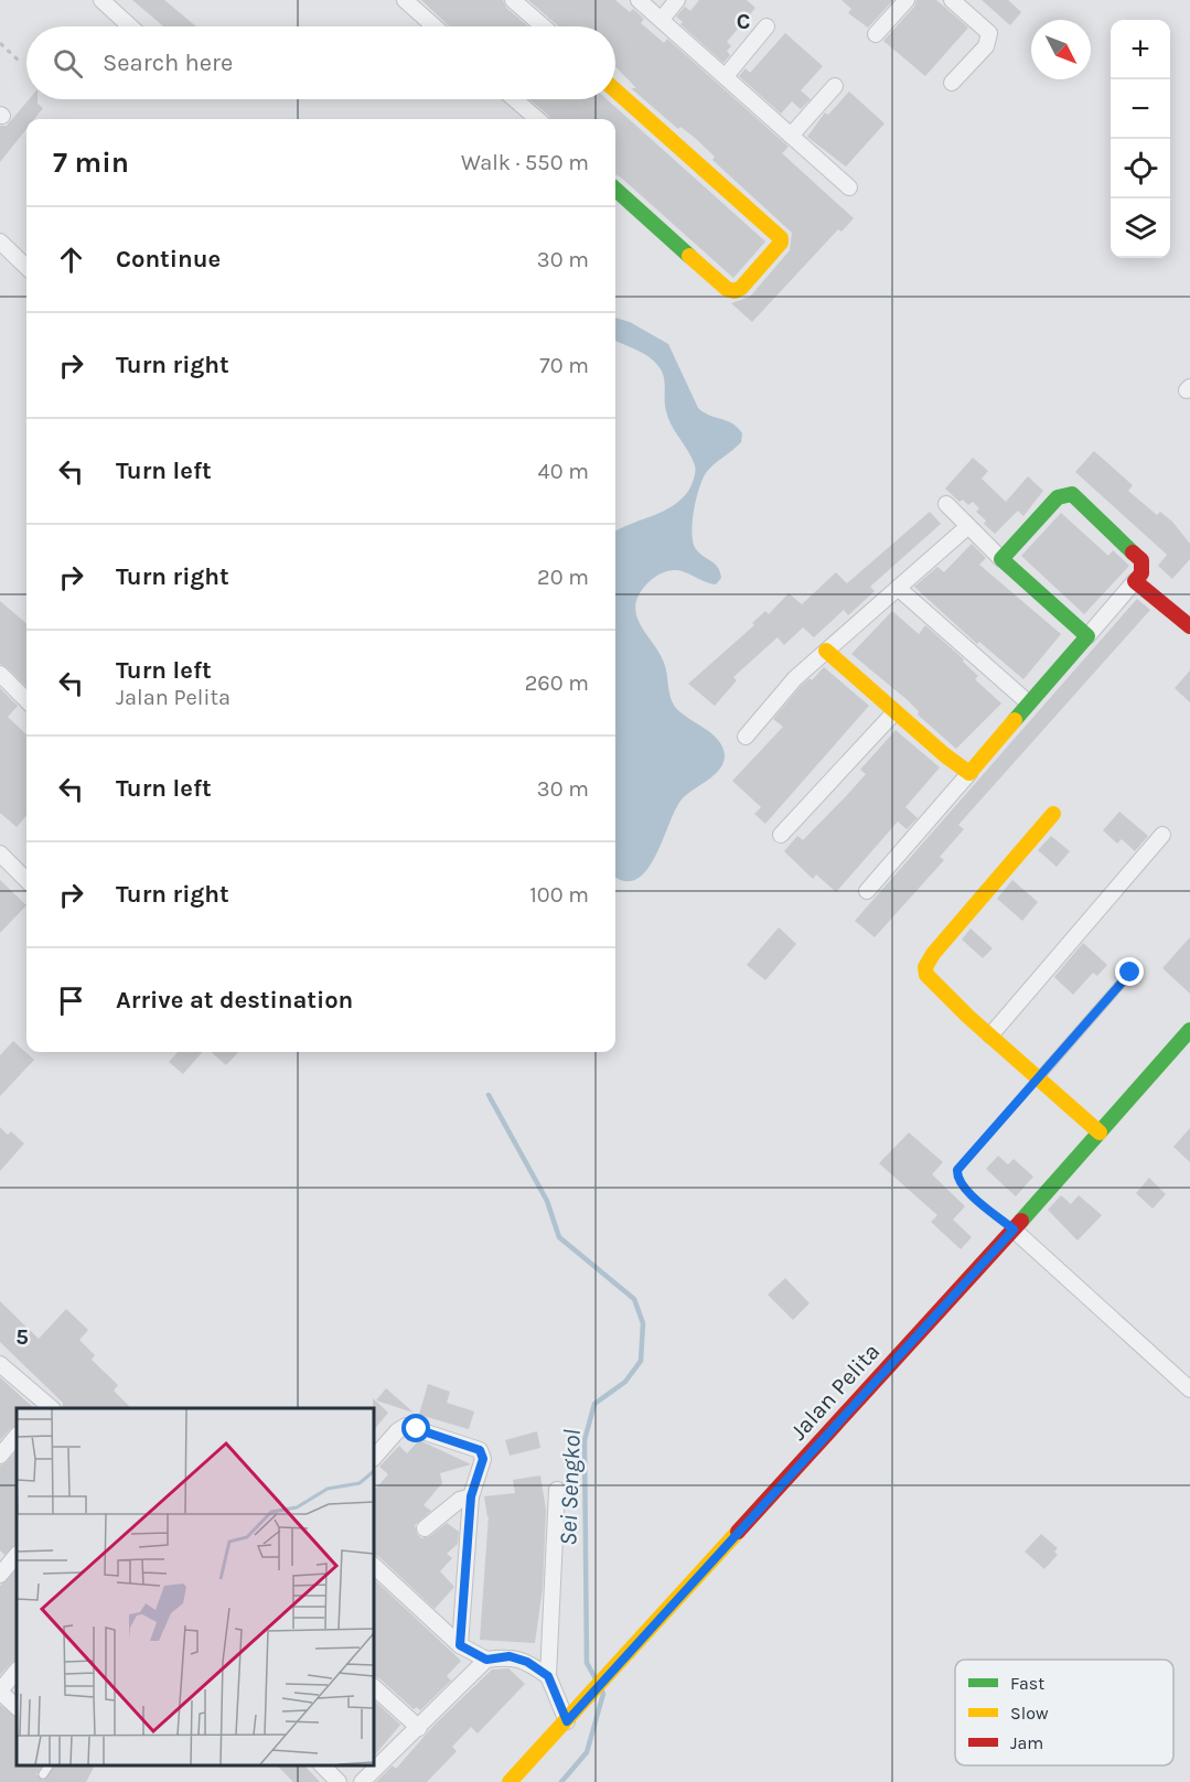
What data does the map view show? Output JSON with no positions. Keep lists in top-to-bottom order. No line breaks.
{"streets":{"street":["Jalan Pelita"]},"water":["Sei Sengkol"],"legend":["Fast","Slow","Jam"],"north":"bottom right","page":{"map_buttons":["+","−"],"search":"Search here","heading":["7 min","Walk · 550 m"],"list":[["Continue","30 m"],["Turn right","70 m"],["Turn left","40 m"],["Turn right","20 m"],["Turn left","Jalan Pelita","260 m"],["Turn left","30 m"],["Turn right","100 m"],"Arrive at destination"]},"grid":{"columns":["C"],"rows":["5"]}}
